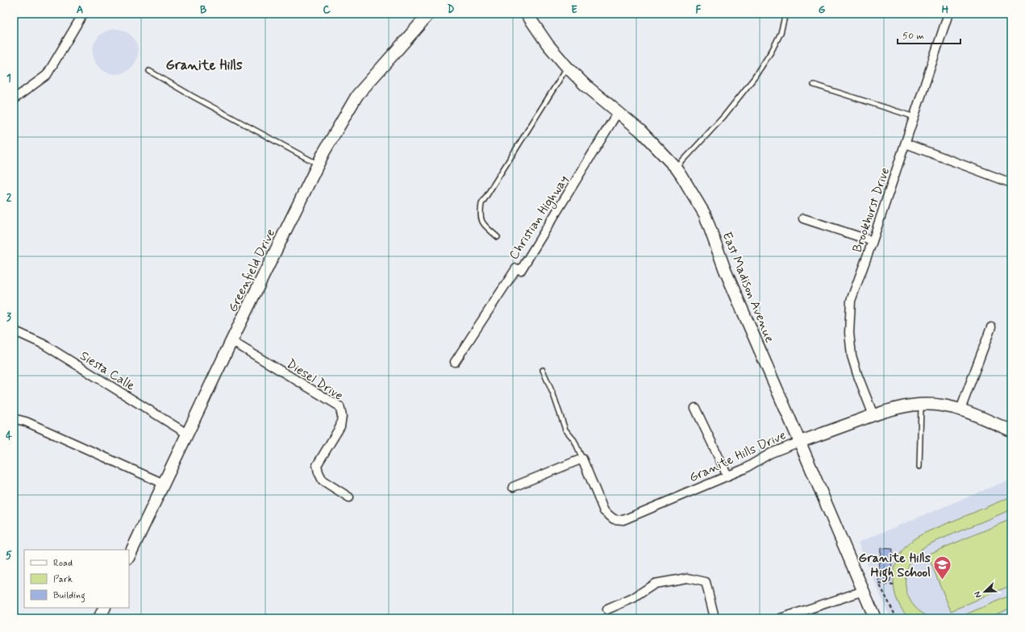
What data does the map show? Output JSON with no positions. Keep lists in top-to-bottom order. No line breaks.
{"streets":{"street":["Brookhurst Drive","Christian Highway","Greenfield Drive","East Madison Avenue","Siesta Calle","Diesel Drive","Granite Hills Drive"]},"crossings":[["Brookhurst Drive","Granite Hills Drive"],["Christian Highway","East Madison Avenue"],["Greenfield Drive","Siesta Calle"],["Greenfield Drive","Diesel Drive"],["East Madison Avenue","Granite Hills Drive"]],"districts":["Granite Hills"],"places":{"school or university":["Granite Hills High School"]},"legend":["Road","Park","Building"],"scale_bar":"50 m","north":"bottom left","grid":{"columns":["A","B","C","D","E","F","G","H"],"rows":["1","2","3","4","5"]}}
